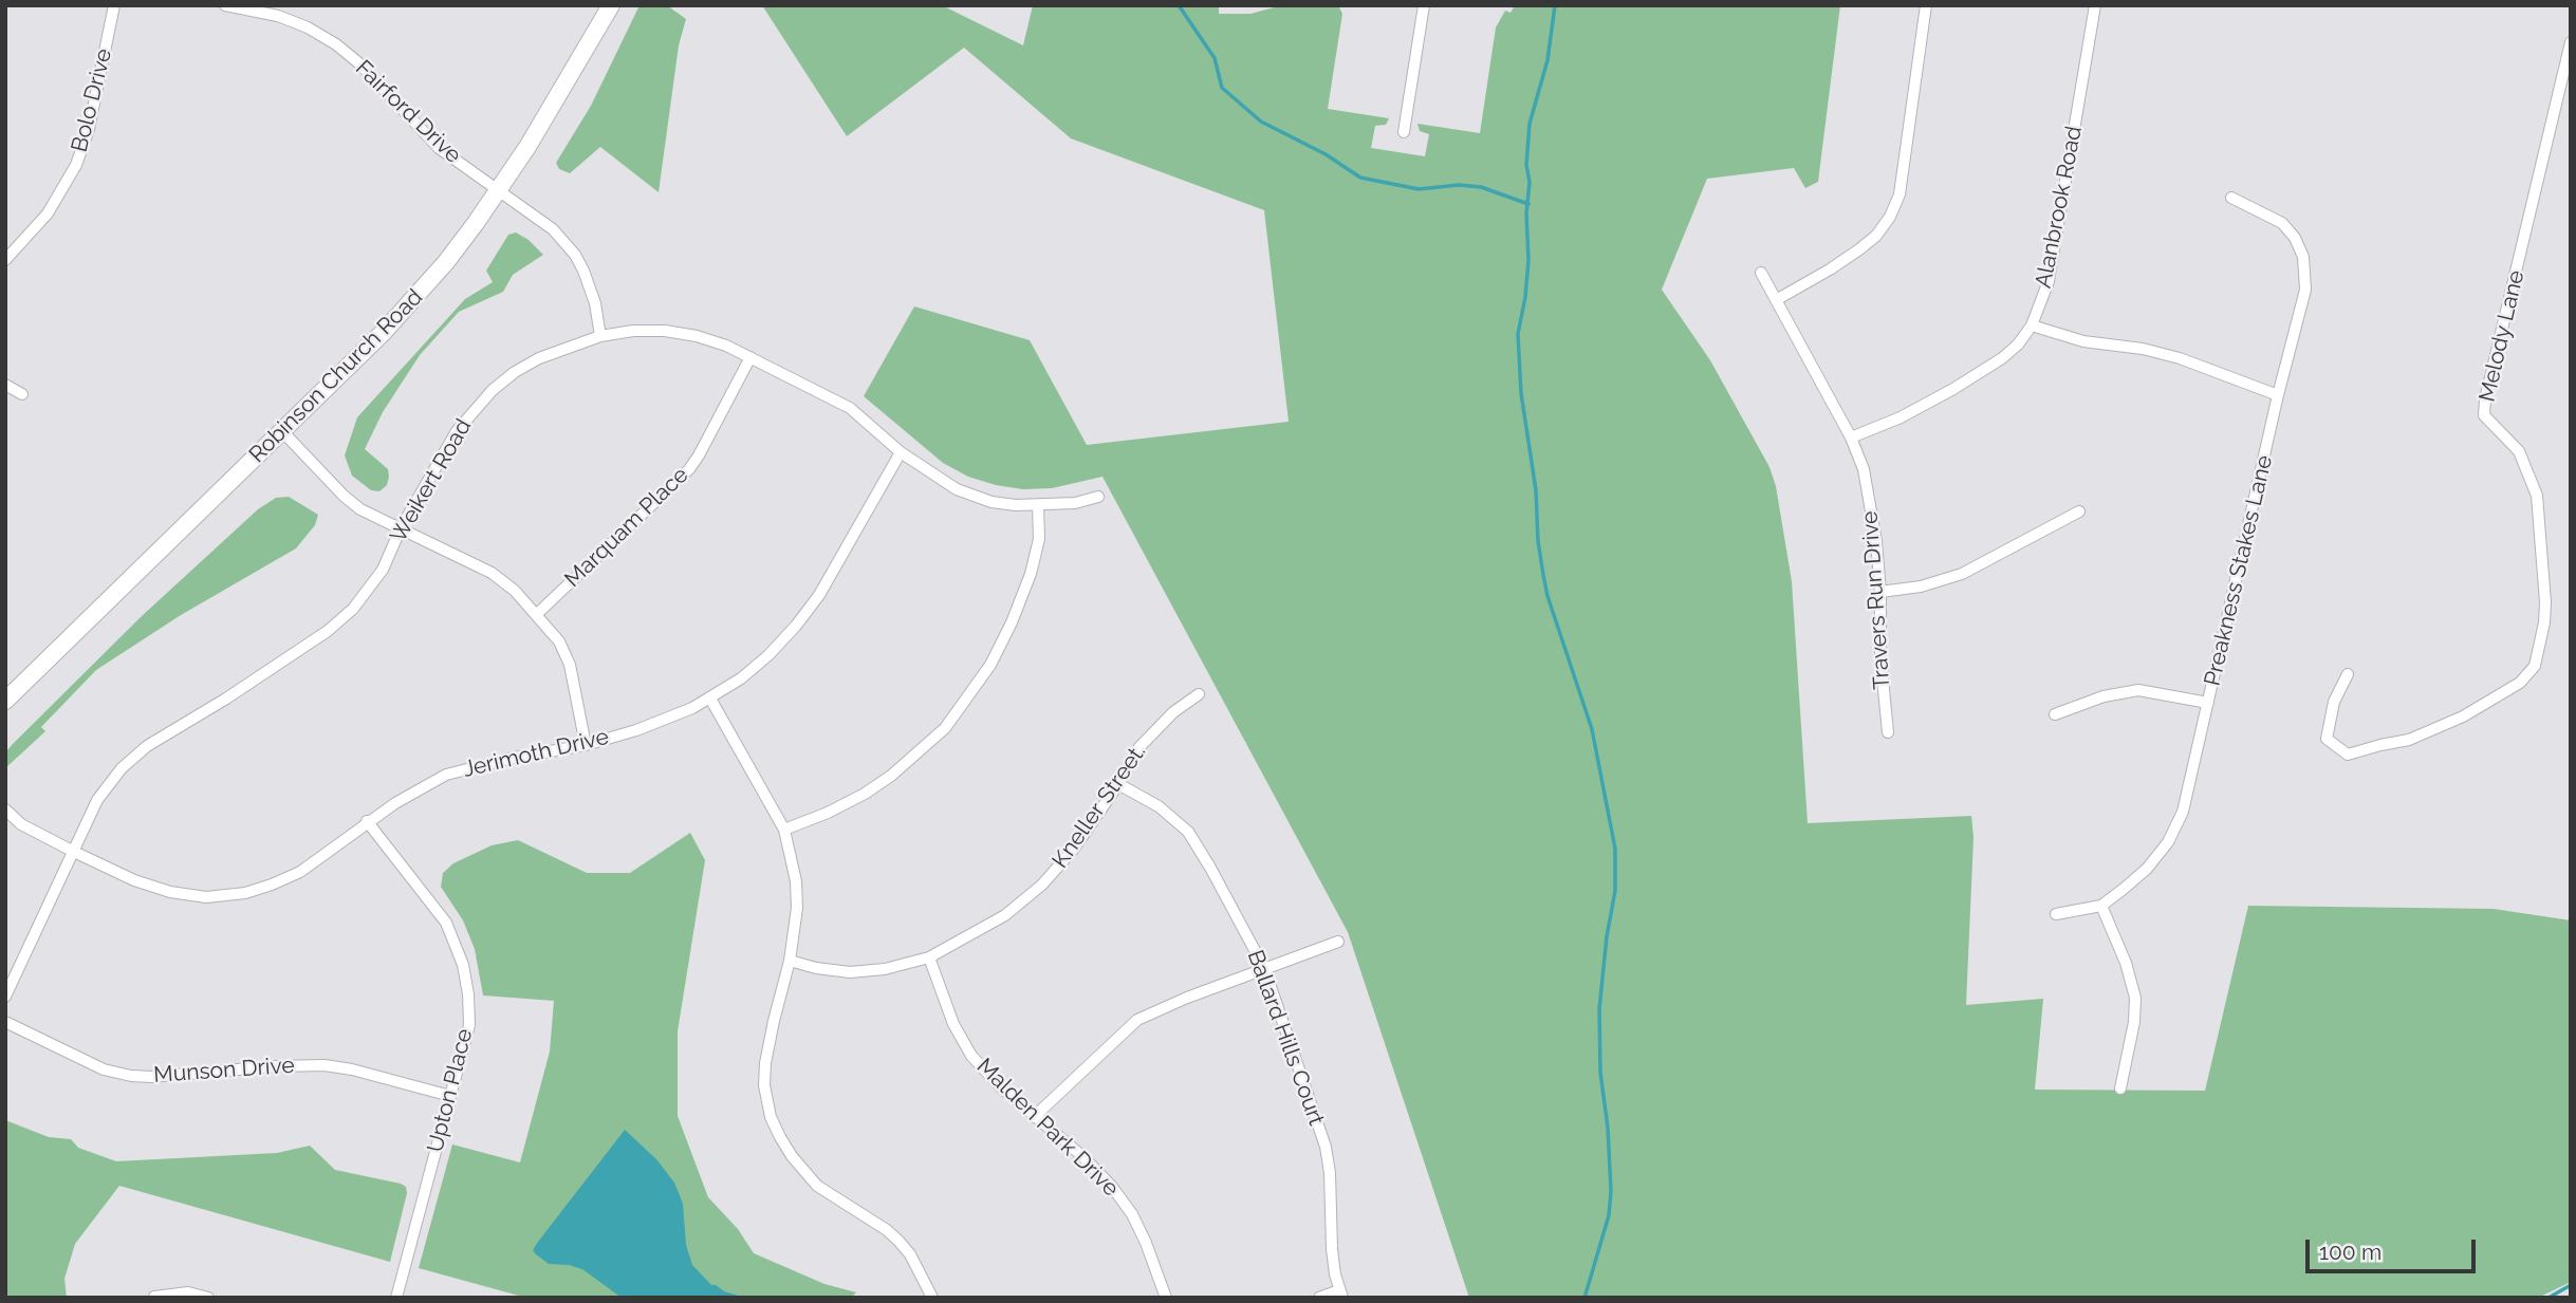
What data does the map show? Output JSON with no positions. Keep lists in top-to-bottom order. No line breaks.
{"streets":{"street":["Bolo Drive","Fairford Drive","Alanbrook Road","Melody Lane","Robinson Church Road","Weikert Road","Marquam Place","Preakness Stakes Lane","Travers Run Drive","Jerimoth Drive","Kneller Street.","Ballard Hills Court","Munson Drive","Upton Place","Malden Park Drive"]},"crossings":[["Fairford Drive","Robinson Church Road"],["Fairford Drive","Weikert Road"],["Alanbrook Road","Travers Run Drive"],["Weikert Road","Marquam Place"],["Weikert Road","Jerimoth Drive"],["Jerimoth Drive","Upton Place"],["Kneller Street.","Ballard Hills Court"],["Kneller Street.","Malden Park Drive"],["Munson Drive","Upton Place"]],"scale_bar":"100 m"}
